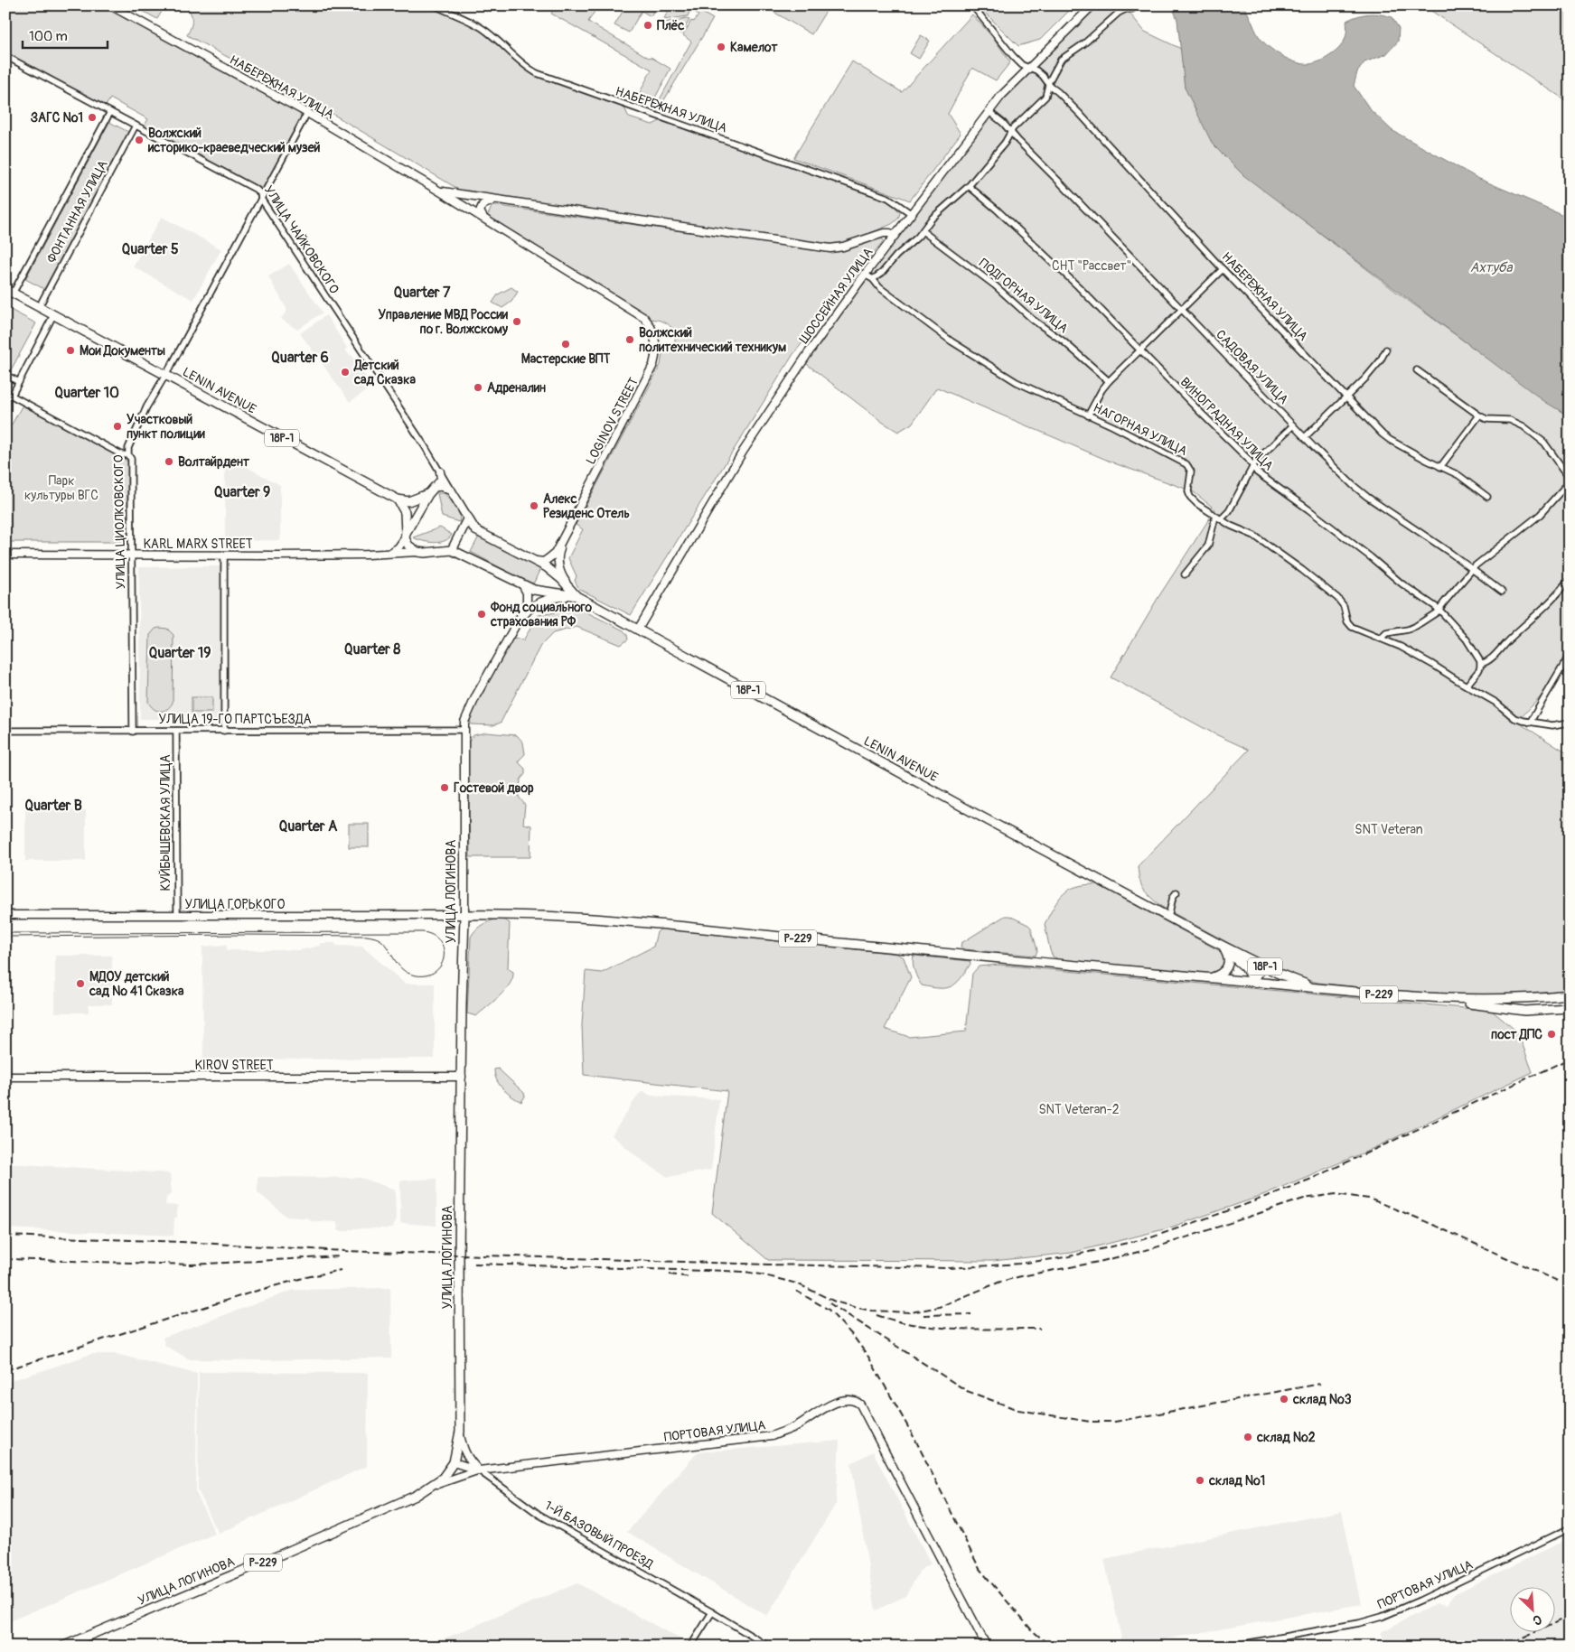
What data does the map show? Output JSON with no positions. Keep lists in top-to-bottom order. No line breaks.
{"streets":{"main road":["LENIN AVENUE","18Р-1","УЛИЦА ЛОГИНОВА","Р-229"],"street":["НАБЕРЕЖНАЯ УЛИЦА","ФОНТАННАЯ УЛИЦА","УЛИЦА ЧАЙКОВСКОГО","ШОССЕЙНАЯ УЛИЦА","ПОДГОРНАЯ УЛИЦА","САДОВАЯ УЛИЦА","LOGINOV STREET","ВИНОГРАДНАЯ УЛИЦА","НАГОРНАЯ УЛИЦА","УЛИЦА ЦИОЛКОВСКОГО","KARL MARX STREET","УЛИЦА 19-ГО ПАРТСЪЕЗДА","КУЙБЫШЕВСКАЯ УЛИЦА","УЛИЦА ГОРЬКОГО","KIROV STREET","ПОРТОВАЯ УЛИЦА","1-Й БАЗОВЫЙ ПРОЕЗД"]},"crossings":[["НАБЕРЕЖНАЯ УЛИЦА","ШОССЕЙНАЯ УЛИЦА"],["НАБЕРЕЖНАЯ УЛИЦА","LOGINOV STREET"],["НАБЕРЕЖНАЯ УЛИЦА","УЛИЦА ЦИОЛКОВСКОГО"],["ФОНТАННАЯ УЛИЦА","УЛИЦА ЧАЙКОВСКОГО"],["ФОНТАННАЯ УЛИЦА","LENIN AVENUE"],["УЛИЦА ЧАЙКОВСКОГО","LENIN AVENUE"],["УЛИЦА ЧАЙКОВСКОГО","УЛИЦА ЦИОЛКОВСКОГО"],["УЛИЦА ЧАЙКОВСКОГО","KARL MARX STREET"],["ШОССЕЙНАЯ УЛИЦА","САДОВАЯ УЛИЦА"],["ШОССЕЙНАЯ УЛИЦА","LENIN AVENUE"],["ШОССЕЙНАЯ УЛИЦА","НАГОРНАЯ УЛИЦА"],["LENIN AVENUE","УЛИЦА ЦИОЛКОВСКОГО"],["LENIN AVENUE","KARL MARX STREET"],["LENIN AVENUE","Р-229"],["УЛИЦА ЦИОЛКОВСКОГО","KARL MARX STREET"],["УЛИЦА ЦИОЛКОВСКОГО","УЛИЦА 19-ГО ПАРТСЪЕЗДА"],["УЛИЦА 19-ГО ПАРТСЪЕЗДА","КУЙБЫШЕВСКАЯ УЛИЦА"],["УЛИЦА 19-ГО ПАРТСЪЕЗДА","УЛИЦА ЛОГИНОВА"],["КУЙБЫШЕВСКАЯ УЛИЦА","УЛИЦА ГОРЬКОГО"],["УЛИЦА ЛОГИНОВА","УЛИЦА ГОРЬКОГО"],["УЛИЦА ЛОГИНОВА","Р-229"],["УЛИЦА ЛОГИНОВА","KIROV STREET"],["УЛИЦА ЛОГИНОВА","ПОРТОВАЯ УЛИЦА"],["УЛИЦА ГОРЬКОГО","Р-229"],["ПОРТОВАЯ УЛИЦА","1-Й БАЗОВЫЙ ПРОЕЗД"]],"districts":["Quarter 5","Quarter 7","Quarter 6","Quarter 10","Quarter 9","Quarter 8","Quarter 19","Quarter B","Quarter A"],"water":["Ахтуба"],"parks":["СНТ \"Рассвет\"","Парк культуры ВГС","SNT Veteran","SNT Veteran-2"],"places":["Плёс","Камелот","ЗАГС №1","Волжский историко-краеведческий музей","Управление МВД России по г. Волжскому","Волжский политехнический техникум","Мастерские ВПТ","Мои Документы","Детский сад Сказка","Адреналин","Участковый пункт полиции","Волтайрдент","Алекс Резиденс Отель","Фонд социального страхования РФ","Гостевой двор","МДОУ детский сад № 41 Сказка","пост ДПС","склад №3","склад №2","склад №1"],"scale_bar":"100 m","north":"bottom right"}
